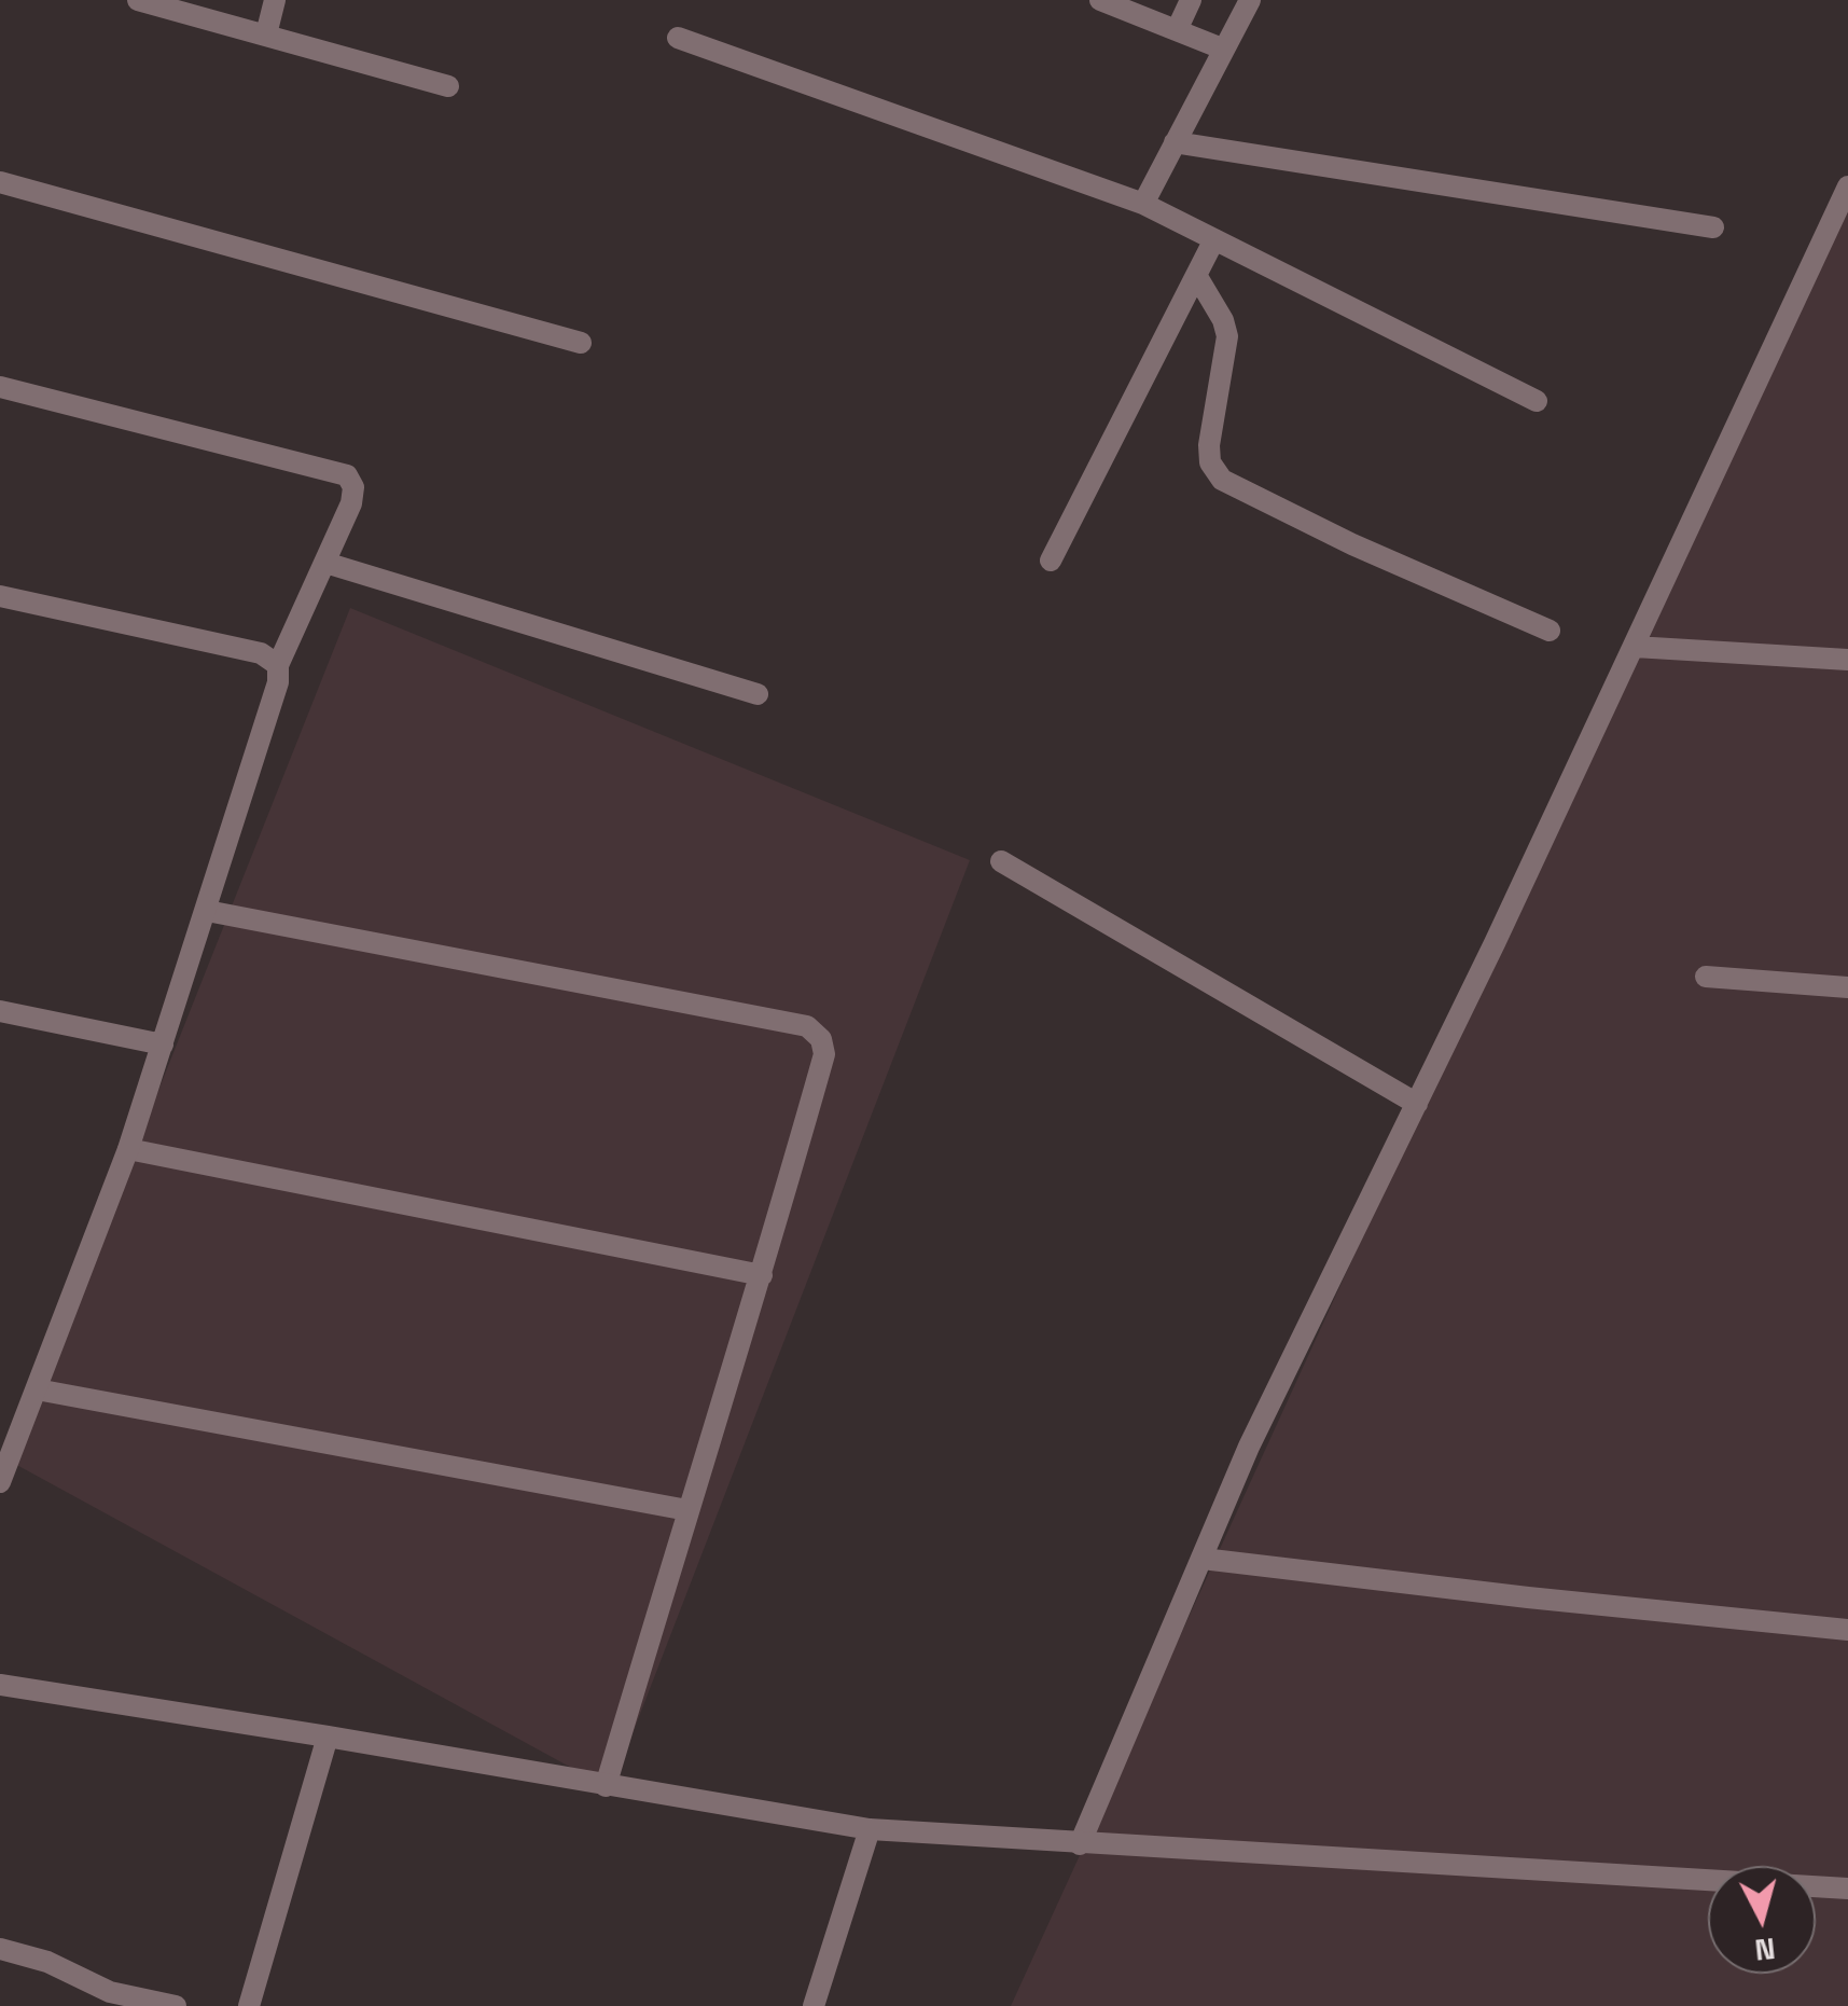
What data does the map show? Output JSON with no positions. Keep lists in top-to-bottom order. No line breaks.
{"north":"bottom"}
